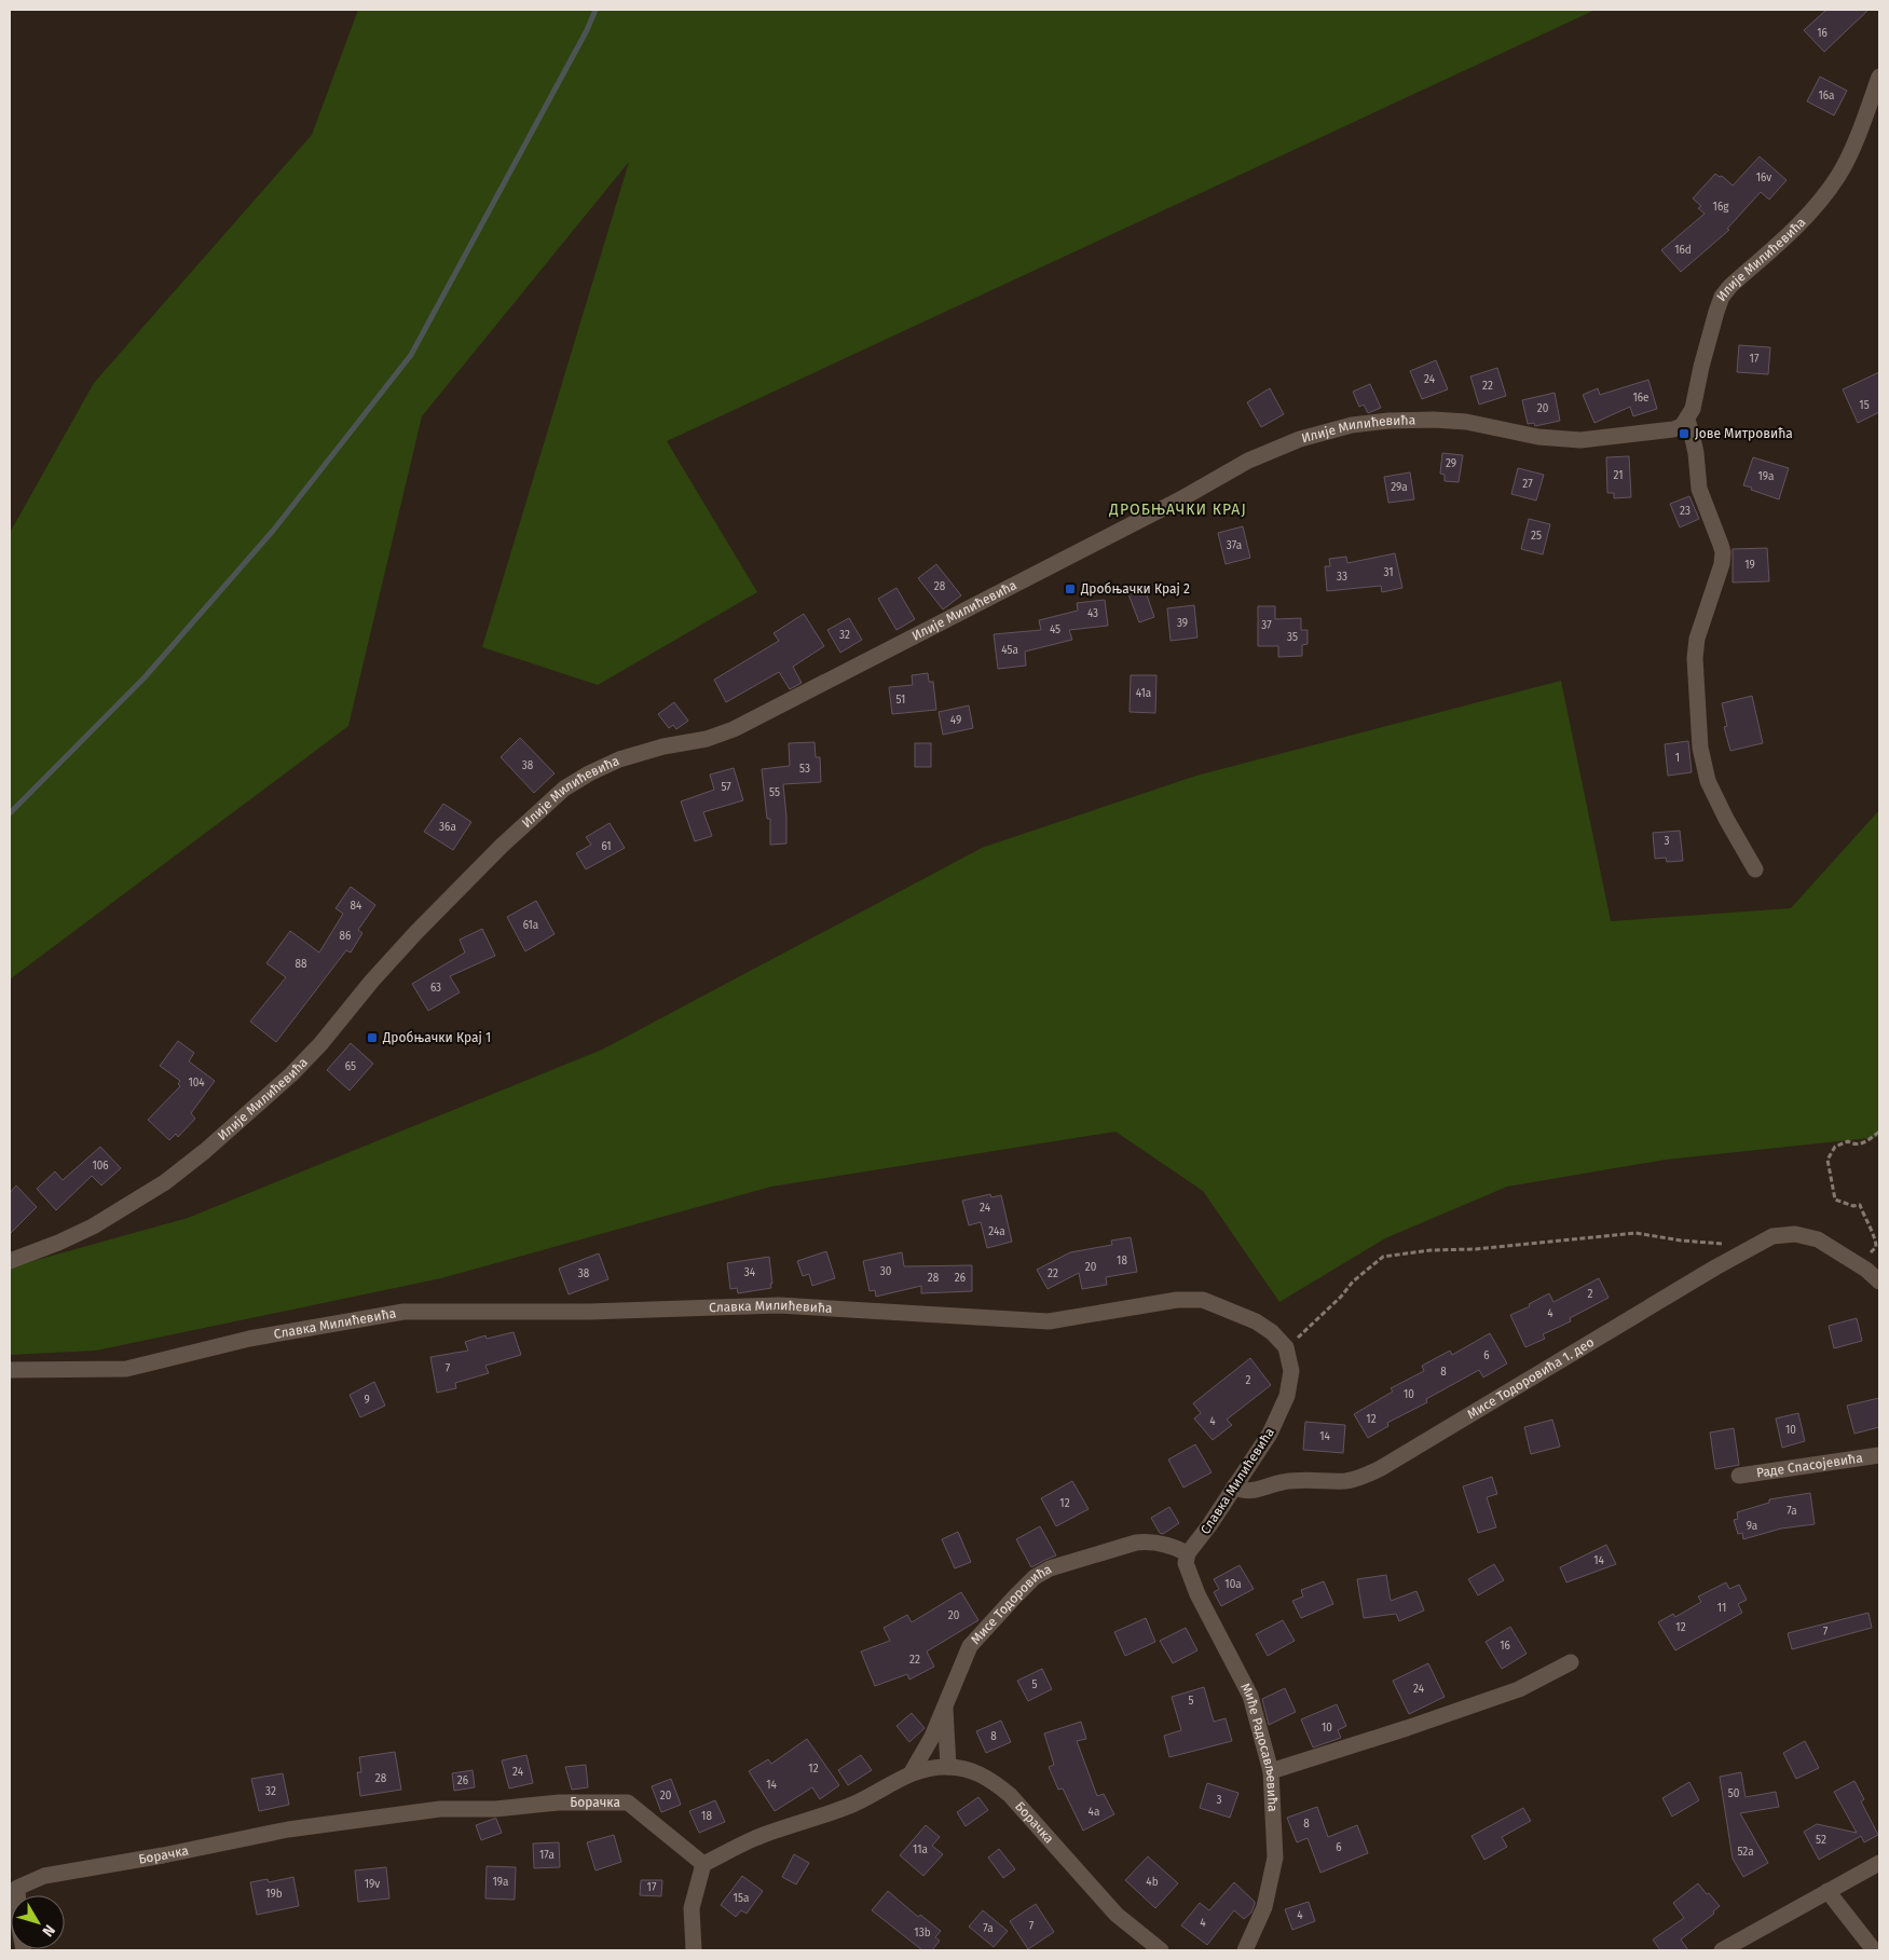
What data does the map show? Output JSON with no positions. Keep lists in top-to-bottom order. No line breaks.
{"streets":{"street":["Илије Милићевића","Славка Милићевића","Мисе Тодоровића 1. део","Раде Спасојевића","Мисе Тодоровића","Миће Радосављевића","Борачка"]},"crossings":[["Славка Милићевића","Мисе Тодоровића 1. део"],["Славка Милићевића","Мисе Тодоровића"],["Славка Милићевића","Миће Радосављевића"],["Мисе Тодоровића","Миће Радосављевића"],["Мисе Тодоровића","Борачка"]],"districts":["ДРОБЊАЧКИ КРАЈ"],"places":{"transit":["Јове Митровића","Дробњачки Крај 2","Дробњачки Крај 1"]},"house_numbers":["16","16a","16v","16g","16d","17","24","22","16e","15","20","29","21","19a","27","29a","23","25","37a","19","31","33","28","43","39","37","45","32","35","45a","41a","51","49","1","38","53","57","55","36a","3","61","84","61a","86","88","63","65","104","106","24","24a","18","20","30","34","38","22","28","26","2","4","6","7","8","2","10","9","12","4","10","14","12","7a","9a","14","10a","11","20","12","7","16","22","5","24","5","10","8","12","24","28","26","14","32","50","20","3","4a","18","8","52","6","11a","52a","17a","19a","4b","19v","17","19b","15a","4","4","7","7a","13b"],"north":"bottom right"}
